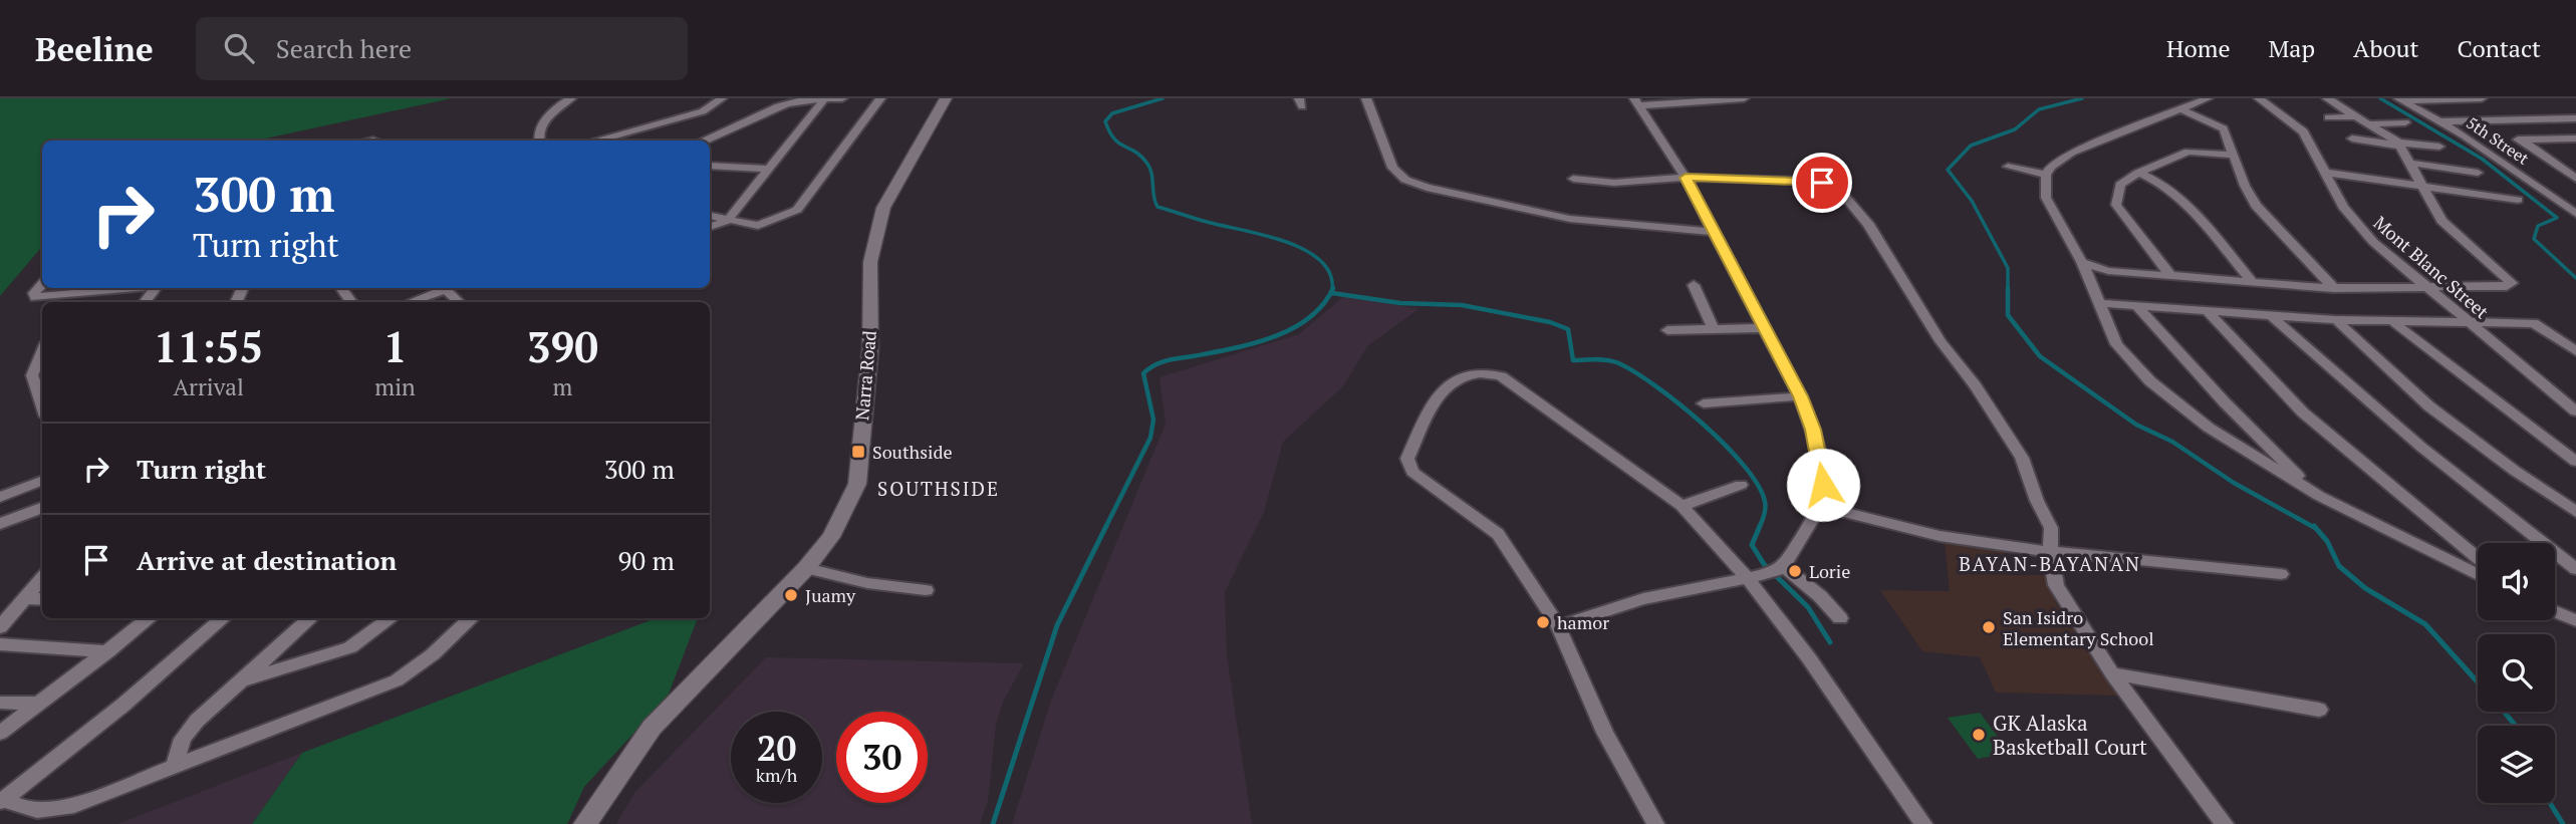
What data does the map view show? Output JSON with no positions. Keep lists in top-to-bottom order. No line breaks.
{"streets":{"street":["5th Street","Mont Blanc Street","Narra Road"]},"districts":["SOUTHSIDE","BAYAN-BAYANAN"],"places":{"transit":["Southside"],"other":["Lorie","Juamy","hamor","San Isidro Elementary School","GK Alaska Basketball Court"]},"page":{"header":"Beeline","search":"Search here","nav":["Home","Map","About","Contact"],"turn":["300 m","Turn right"],"eta":["11:55","Arrival","1","min","390","m"],"list":[{"name":"Turn right","value":"300 m"},{"name":"Arrive at destination","value":"90 m"}],"speed":"20 km/h","limit":"30"}}
